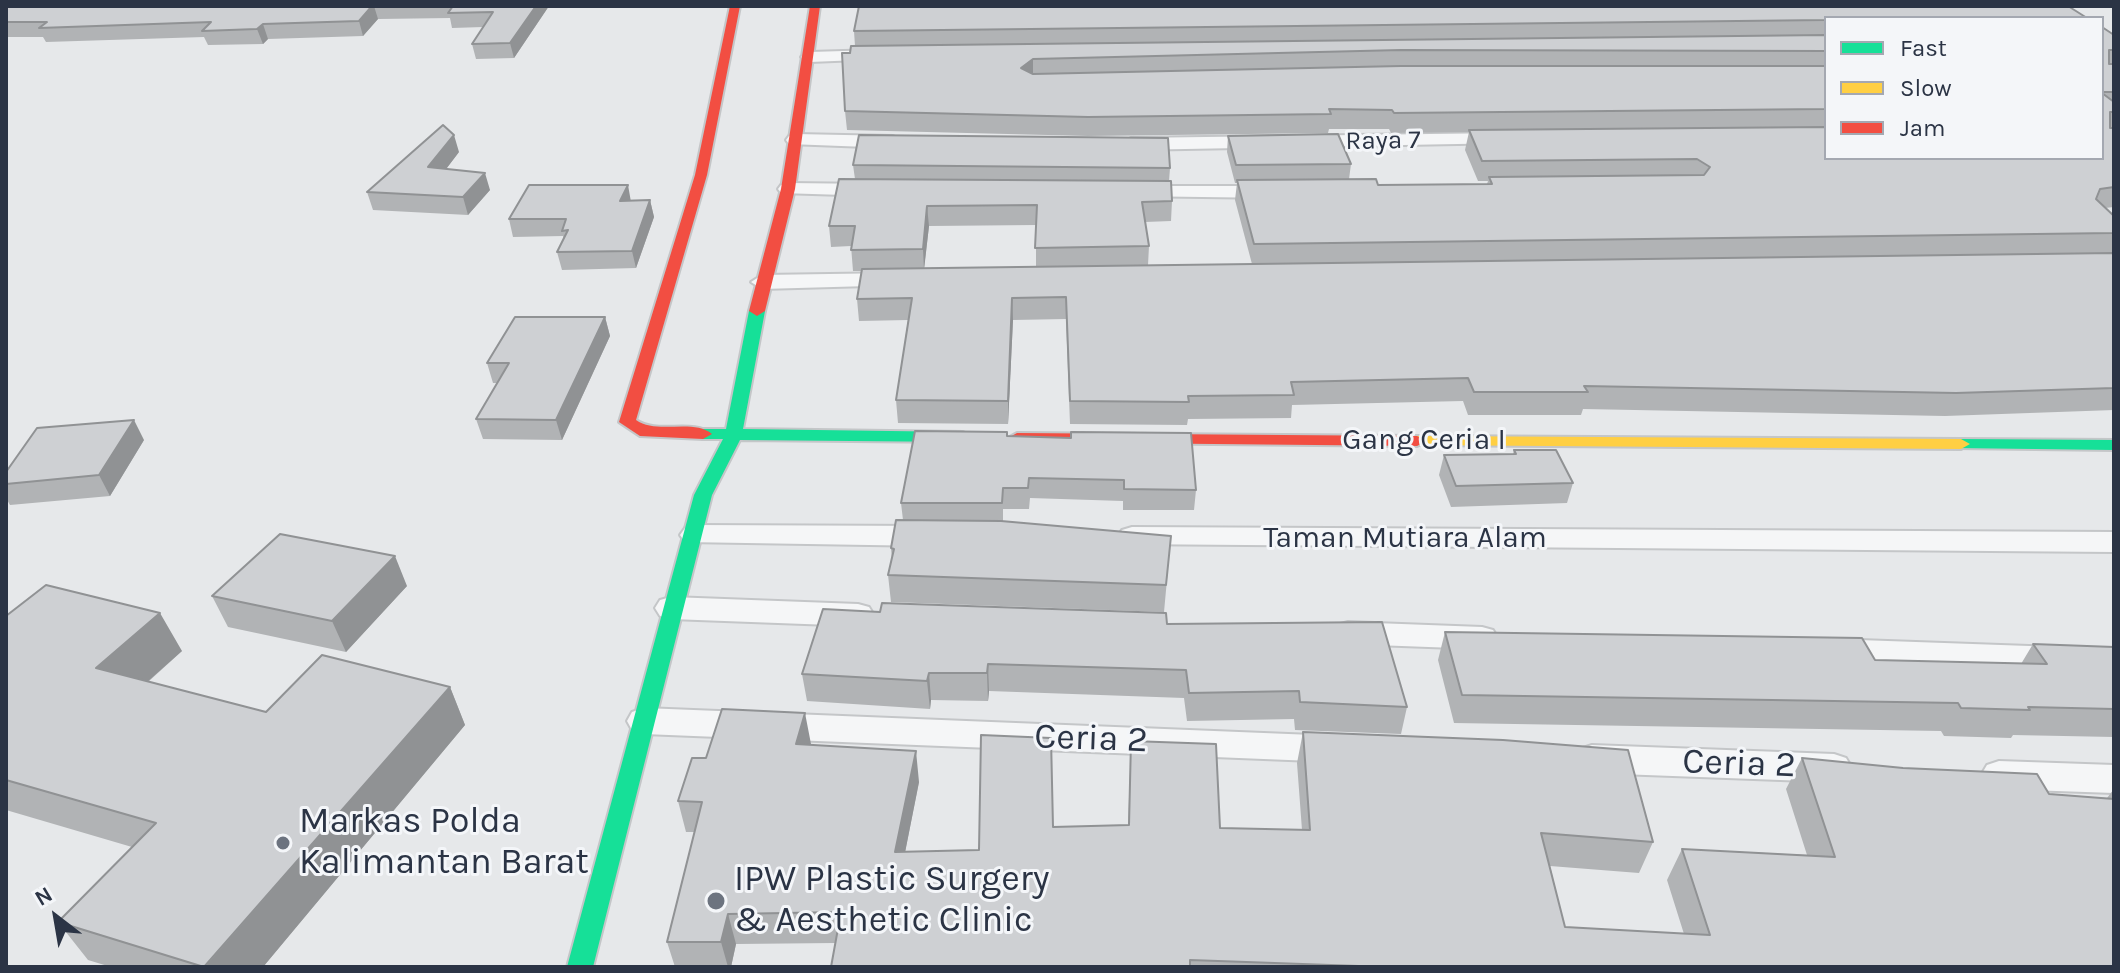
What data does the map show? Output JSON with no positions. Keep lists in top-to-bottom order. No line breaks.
{"streets":{"street":["Raya 7","Gang Ceria I","Taman Mutiara Alam","Ceria 2"]},"places":["Markas Polda Kalimantan Barat","IPW Plastic Surgery & Aesthetic Clinic"],"legend":["Fast","Slow","Jam"],"north":"top left"}
